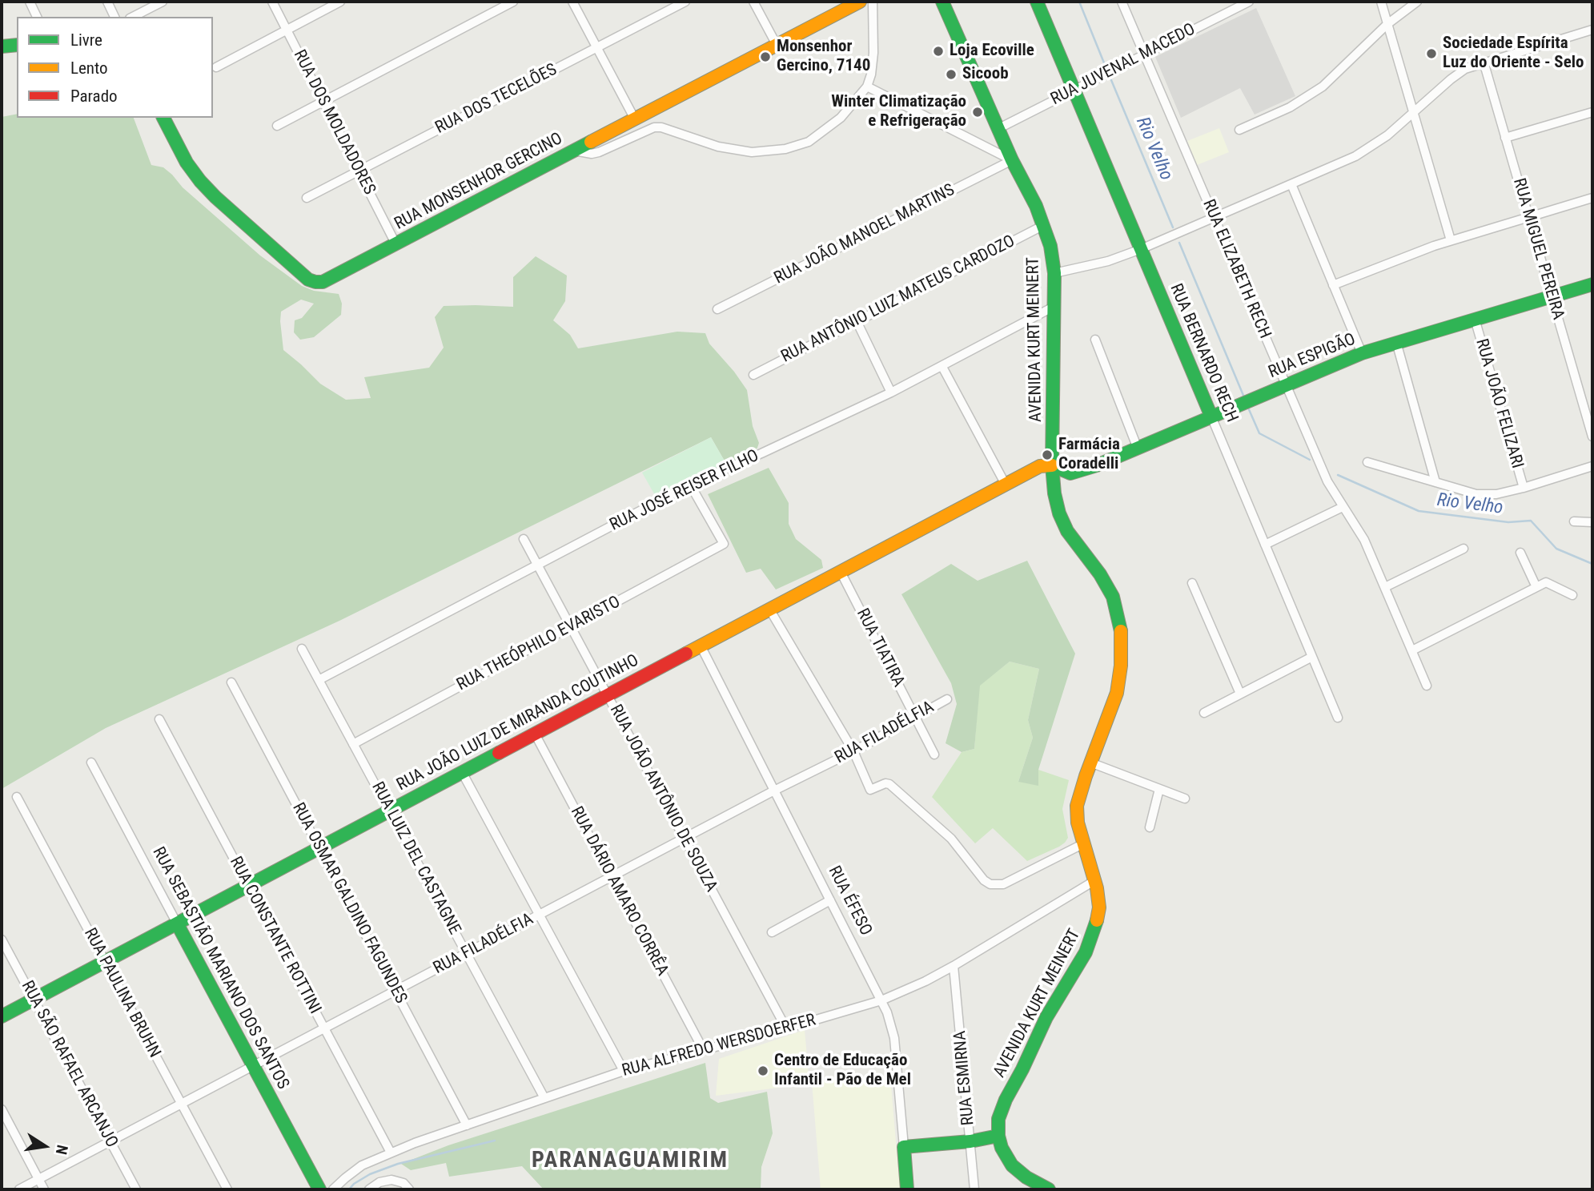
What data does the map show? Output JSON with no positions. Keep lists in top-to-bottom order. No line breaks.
{"streets":{"main road":["RUA MONSENHOR GERCINO","AVENIDA KURT MEINERT","RUA BERNARDO RECH","RUA ESPIGÃO","RUA JOÃO LUIZ DE MIRANDA COUTINHO","RUA ÉFESO","RUA SEBASTIÃO MARIANO DOS SANTOS"],"street":["RUA JUVENAL MACEDO","RUA DOS TECELÕES","RUA DOS MOLDADORES","RUA JOÃO MANOEL MARTINS","RUA MIGUEL PEREIRA","RUA ELIZABETH RECH","RUA ANTÔNIO LUIZ MATEUS CARDOZO","RUA JOÃO FELIZARI","RUA JOSÉ REISER FILHO","RUA THEÓPHILO EVARISTO","RUA TIATIRA","RUA FILADÉLFIA","RUA JOÃO ANTÔNIO DE SOUZA","RUA LUIZ DEL CASTAGNE","RUA DÁRIO AMARO CORRÊA","RUA OSMAR GALDINO FAGUNDES","RUA CONSTANTE ROTTINI","RUA PAULINA BRUHN","RUA ALFREDO WERSDOERFER","RUA SÃO RAFAEL ARCANJO","RUA ESMIRNA"]},"crossings":[["RUA JUVENAL MACEDO","RUA ELIZABETH RECH"],["RUA JUVENAL MACEDO","AVENIDA KURT MEINERT"],["RUA JUVENAL MACEDO","RUA BERNARDO RECH"],["RUA DOS TECELÕES","RUA DOS MOLDADORES"],["RUA DOS MOLDADORES","RUA MONSENHOR GERCINO"],["RUA JOÃO MANOEL MARTINS","AVENIDA KURT MEINERT"],["RUA MIGUEL PEREIRA","RUA ESPIGÃO"],["RUA ELIZABETH RECH","RUA ESPIGÃO"],["RUA ANTÔNIO LUIZ MATEUS CARDOZO","AVENIDA KURT MEINERT"],["AVENIDA KURT MEINERT","RUA JOSÉ REISER FILHO"],["AVENIDA KURT MEINERT","RUA JOÃO LUIZ DE MIRANDA COUTINHO"],["AVENIDA KURT MEINERT","RUA ALFREDO WERSDOERFER"],["RUA BERNARDO RECH","RUA ESPIGÃO"],["RUA ESPIGÃO","RUA JOÃO FELIZARI"],["RUA JOSÉ REISER FILHO","RUA THEÓPHILO EVARISTO"],["RUA JOSÉ REISER FILHO","RUA JOÃO ANTÔNIO DE SOUZA"],["RUA JOSÉ REISER FILHO","RUA LUIZ DEL CASTAGNE"],["RUA THEÓPHILO EVARISTO","RUA JOÃO ANTÔNIO DE SOUZA"],["RUA THEÓPHILO EVARISTO","RUA LUIZ DEL CASTAGNE"],["RUA TIATIRA","RUA JOÃO LUIZ DE MIRANDA COUTINHO"],["RUA TIATIRA","RUA FILADÉLFIA"],["RUA JOÃO LUIZ DE MIRANDA COUTINHO","RUA JOÃO ANTÔNIO DE SOUZA"],["RUA JOÃO LUIZ DE MIRANDA COUTINHO","RUA LUIZ DEL CASTAGNE"],["RUA JOÃO LUIZ DE MIRANDA COUTINHO","RUA DÁRIO AMARO CORRÊA"],["RUA JOÃO LUIZ DE MIRANDA COUTINHO","RUA ÉFESO"],["RUA JOÃO LUIZ DE MIRANDA COUTINHO","RUA OSMAR GALDINO FAGUNDES"],["RUA JOÃO LUIZ DE MIRANDA COUTINHO","RUA CONSTANTE ROTTINI"],["RUA JOÃO LUIZ DE MIRANDA COUTINHO","RUA SEBASTIÃO MARIANO DOS SANTOS"],["RUA JOÃO LUIZ DE MIRANDA COUTINHO","RUA PAULINA BRUHN"],["RUA JOÃO LUIZ DE MIRANDA COUTINHO","RUA SÃO RAFAEL ARCANJO"],["RUA FILADÉLFIA","RUA JOÃO ANTÔNIO DE SOUZA"],["RUA FILADÉLFIA","RUA LUIZ DEL CASTAGNE"],["RUA FILADÉLFIA","RUA DÁRIO AMARO CORRÊA"],["RUA FILADÉLFIA","RUA ÉFESO"],["RUA FILADÉLFIA","RUA OSMAR GALDINO FAGUNDES"],["RUA FILADÉLFIA","RUA CONSTANTE ROTTINI"],["RUA FILADÉLFIA","RUA SEBASTIÃO MARIANO DOS SANTOS"],["RUA FILADÉLFIA","RUA PAULINA BRUHN"],["RUA FILADÉLFIA","RUA SÃO RAFAEL ARCANJO"],["RUA JOÃO ANTÔNIO DE SOUZA","RUA ALFREDO WERSDOERFER"],["RUA LUIZ DEL CASTAGNE","RUA ALFREDO WERSDOERFER"],["RUA DÁRIO AMARO CORRÊA","RUA ALFREDO WERSDOERFER"],["RUA ÉFESO","RUA ALFREDO WERSDOERFER"],["RUA OSMAR GALDINO FAGUNDES","RUA ALFREDO WERSDOERFER"],["RUA CONSTANTE ROTTINI","RUA ALFREDO WERSDOERFER"],["RUA ALFREDO WERSDOERFER","RUA ESMIRNA"]],"districts":["PARANAGUAMIRIM"],"water":["Rio Velho"],"places":["Loja Ecoville","Sociedade Espírita Luz do Oriente - Selo","Monsenhor Gercino, 7140","Sicoob","Winter Climatização e Refrigeração","Farmácia Coradelli","Centro de Educação Infantil - Pão de Mel"],"legend":["Livre","Lento","Parado"],"north":"right"}
